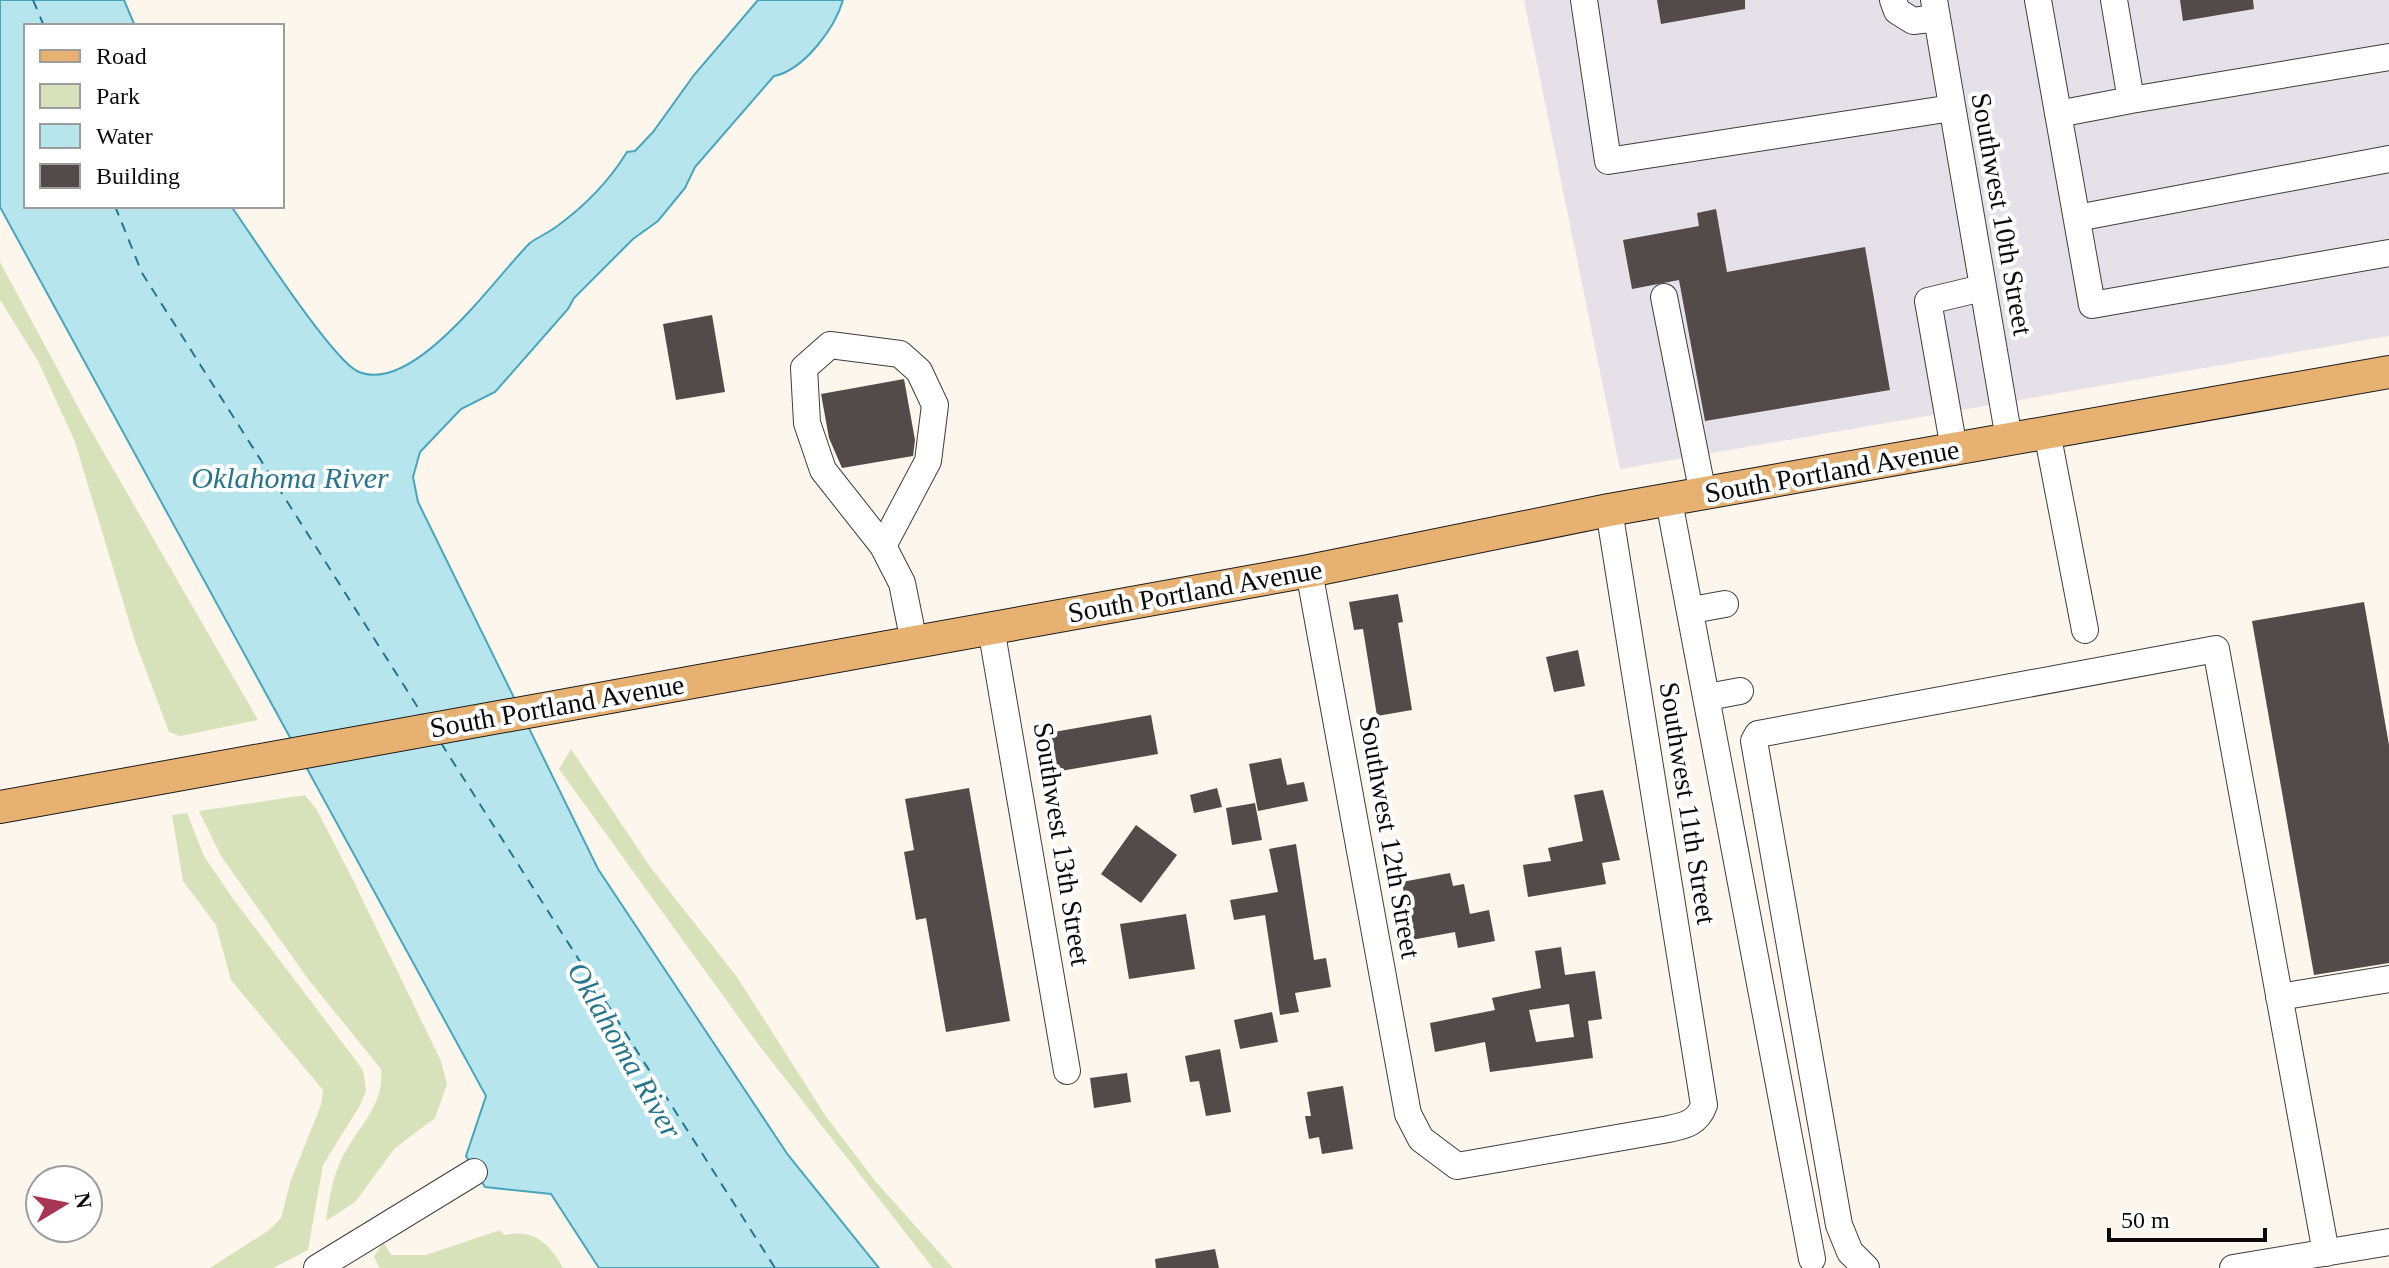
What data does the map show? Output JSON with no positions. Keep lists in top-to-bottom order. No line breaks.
{"streets":{"main road":["South Portland Avenue"],"street":["Southwest 10th Street","Southwest 11th Street","Southwest 12th Street","Southwest 13th Street"]},"crossings":[["Southwest 10th Street","South Portland Avenue"],["South Portland Avenue","Southwest 11th Street"],["South Portland Avenue","Southwest 12th Street"],["South Portland Avenue","Southwest 13th Street"],["Southwest 11th Street","Southwest 12th Street"]],"water":["Oklahoma River"],"legend":["Road","Park","Water","Building"],"scale_bar":"50 m","north":"right"}
